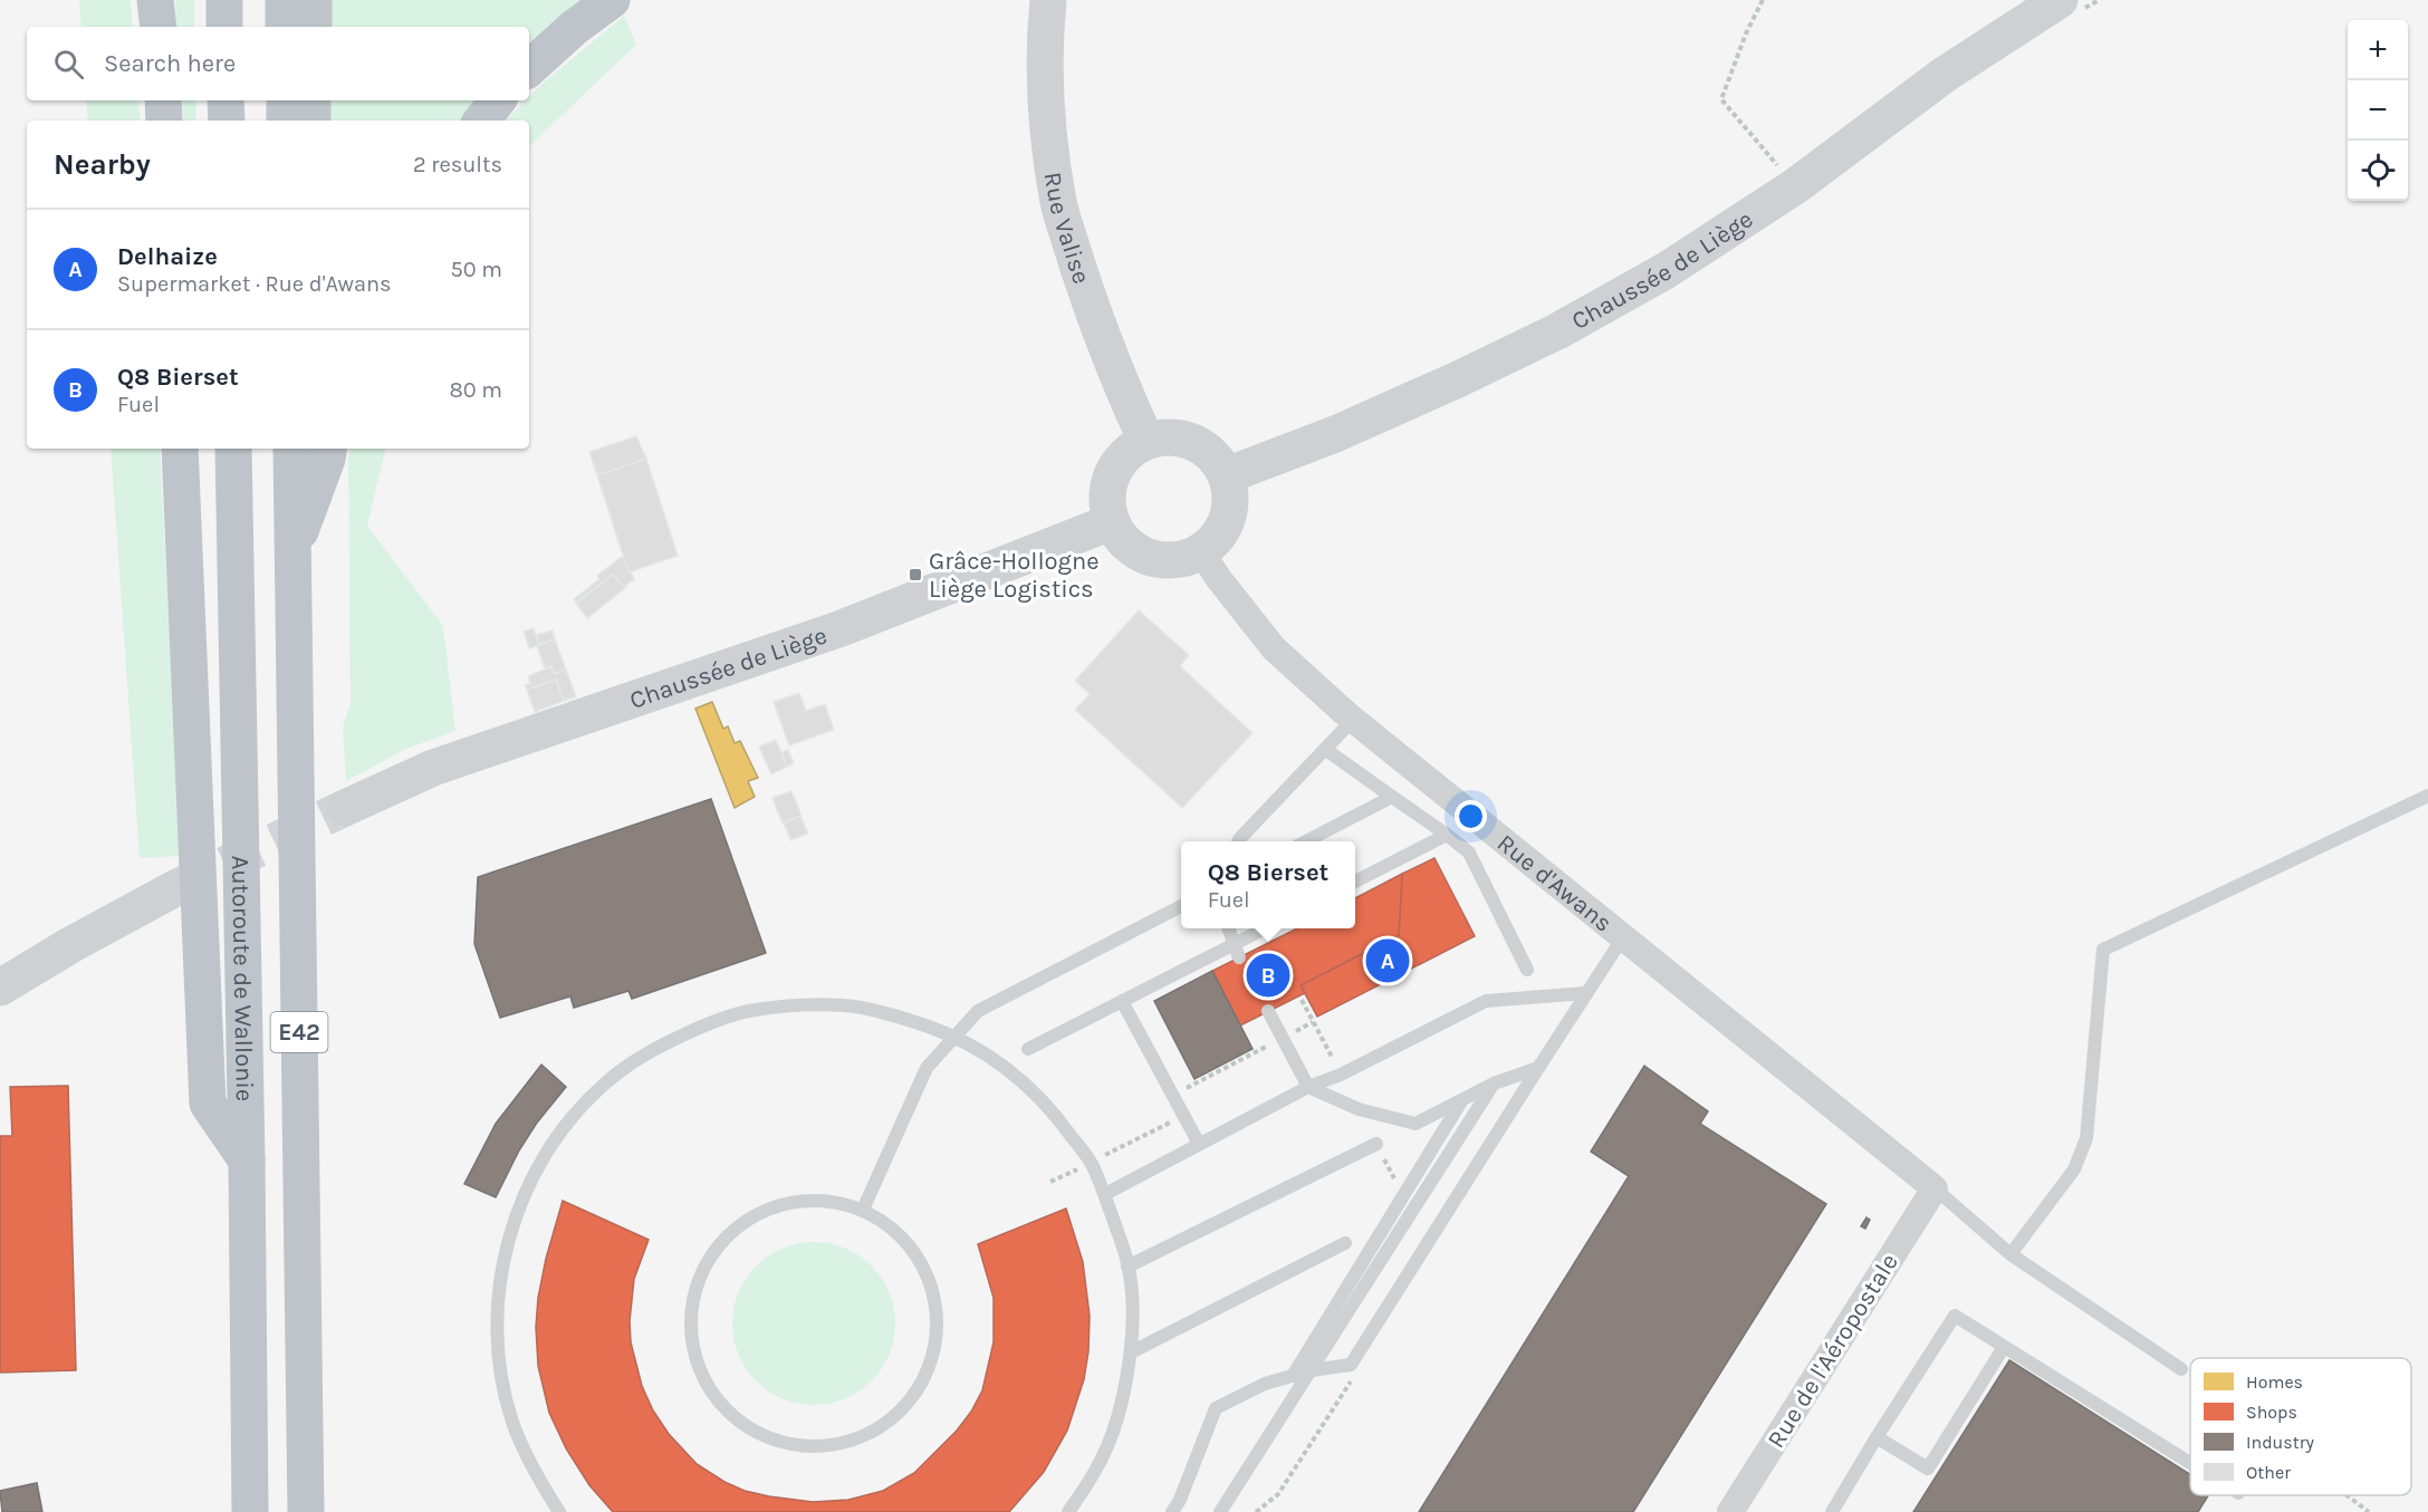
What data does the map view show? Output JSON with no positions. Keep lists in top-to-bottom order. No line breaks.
{"streets":{"highway":["Autoroute de Wallonie","E42"],"main road":["Rue Valise","Chaussée de Liège"],"street":["Rue d'Awans","Rue de l'Aéropostale"]},"crossings":[["Rue Valise","Chaussée de Liège"],["Rue Valise","Rue d'Awans"],["Chaussée de Liège","Rue d'Awans"],["Rue d'Awans","Rue de l'Aéropostale"]],"places":{"transit":["Grâce-Hollogne Liège Logistics"]},"legend":["Homes","Shops","Industry","Other"],"page":{"map_buttons":["+","−"],"search":"Search here","heading":["Nearby","2 results"],"list":[{"mark":"A","name":"Delhaize","note":"Supermarket · Rue d'Awans","value":"50 m"},{"mark":"B","name":"Q8 Bierset","note":"Fuel","value":"80 m"}],"popup":["Q8 Bierset","Fuel"],"pins":["A","B"]}}
